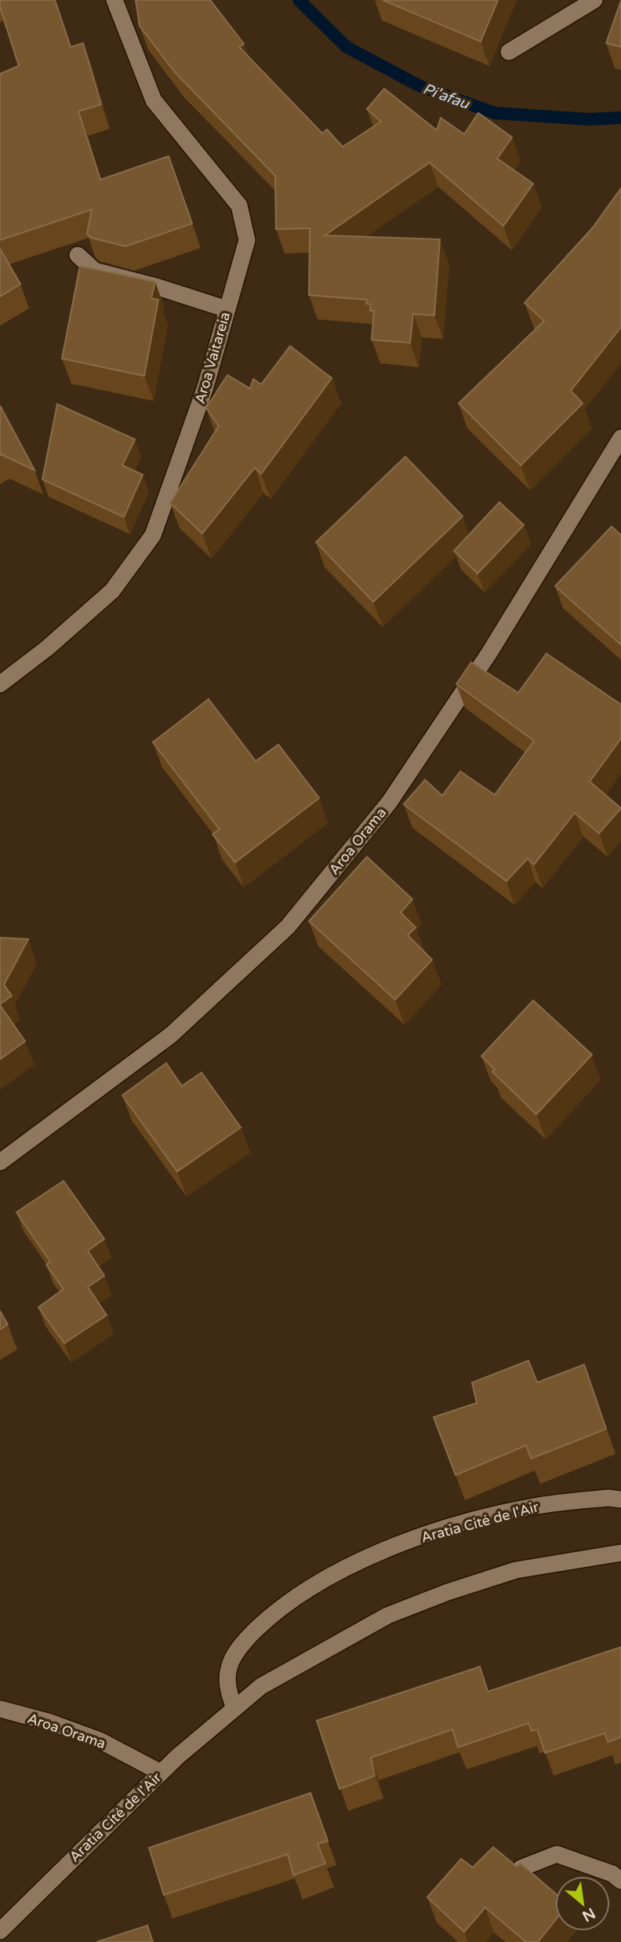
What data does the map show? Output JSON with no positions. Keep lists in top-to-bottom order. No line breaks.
{"streets":{"street":["Aroa Vaitareia","Aroa Orama","Aratia Cité de l'Air"]},"crossings":[["Aroa Orama","Aratia Cité de l'Air"]],"water":["Pi'afau"],"north":"bottom right"}
